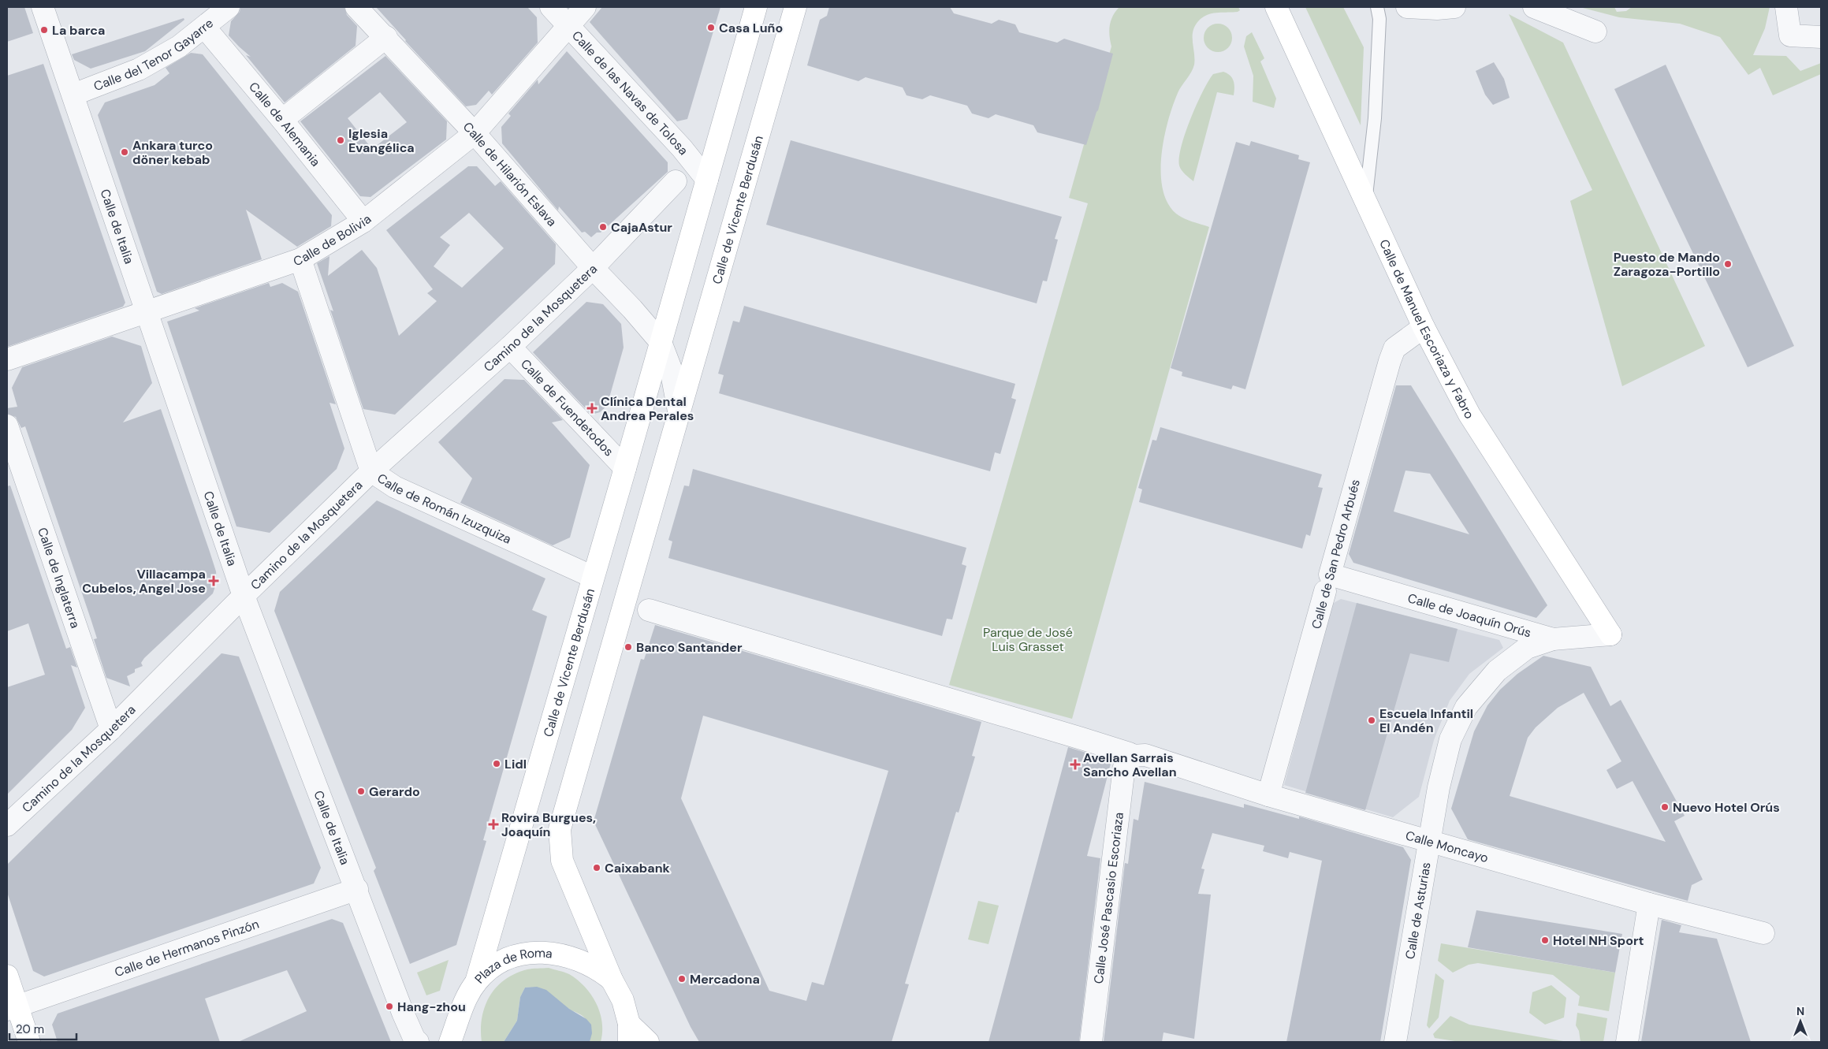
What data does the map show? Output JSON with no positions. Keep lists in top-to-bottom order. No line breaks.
{"streets":{"main road":["Calle de Vicente Berdusán","Calle de Manuel Escoriaza y Fabro","Plaza de Roma"],"street":["Calle del Tenor Gayarre","Calle de las Navas de Tolosa","Calle de Alemania","Calle de Hilarión Eslava","Calle de Italia","Calle de Bolivia","Camino de la Mosquetera","Calle de Fuendetodos","Calle de Román Izuzquiza","Calle de San Pedro Arbués","Calle de Inglaterra","Calle de Joaquín Orús","Calle Moncayo","Calle José Pascasio Escoriaza","Calle de Asturias","Calle de Hermanos Pinzón"]},"crossings":[["Calle del Tenor Gayarre","Calle de Alemania"],["Calle del Tenor Gayarre","Calle de Italia"],["Calle de las Navas de Tolosa","Calle de Vicente Berdusán"],["Calle de las Navas de Tolosa","Calle de Bolivia"],["Calle de Alemania","Calle de Bolivia"],["Calle de Hilarión Eslava","Calle de Vicente Berdusán"],["Calle de Hilarión Eslava","Calle de Bolivia"],["Calle de Hilarión Eslava","Camino de la Mosquetera"],["Calle de Vicente Berdusán","Calle de Fuendetodos"],["Calle de Vicente Berdusán","Calle de Román Izuzquiza"],["Calle de Vicente Berdusán","Plaza de Roma"],["Calle de Italia","Calle de Bolivia"],["Calle de Italia","Camino de la Mosquetera"],["Calle de Italia","Calle de Hermanos Pinzón"],["Calle de Bolivia","Calle de Román Izuzquiza"],["Camino de la Mosquetera","Calle de Fuendetodos"],["Camino de la Mosquetera","Calle de Román Izuzquiza"],["Camino de la Mosquetera","Calle de Inglaterra"],["Calle de Manuel Escoriaza y Fabro","Calle de San Pedro Arbués"],["Calle de Manuel Escoriaza y Fabro","Calle de Joaquín Orús"],["Calle de San Pedro Arbués","Calle de Joaquín Orús"],["Calle de San Pedro Arbués","Calle Moncayo"],["Calle de Joaquín Orús","Calle de Asturias"],["Calle Moncayo","Calle José Pascasio Escoriaza"],["Calle Moncayo","Calle de Asturias"]],"parks":["Parque de José Luis Grasset"],"places":{"other":["Casa Luño","La barca","Iglesia Evangélica","Ankara turco döner kebab","CajaAstur","Puesto de Mando Zaragoza-Portillo","Banco Santander","Escuela Infantil El Andén","Lidl","Gerardo","Nuevo Hotel Orús","Caixabank","Hotel NH Sport","Mercadona","Hang-zhou"],"health":["Clínica Dental Andrea Perales","Villacampa Cubelos, Angel Jose","Avellan Sarrais Sancho Avellan","Rovira Burgues, Joaquín"]},"scale_bar":"20 m","north":"top"}
